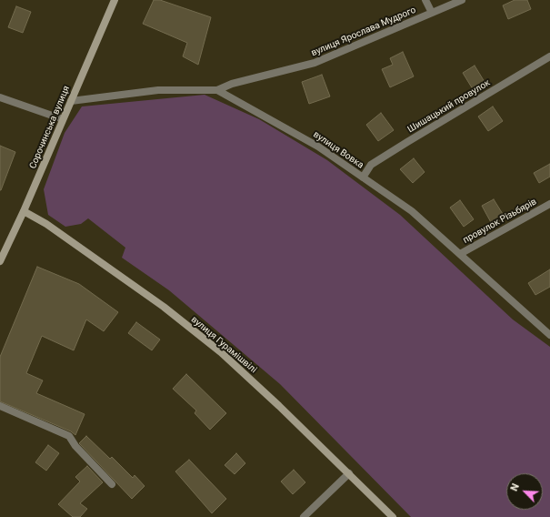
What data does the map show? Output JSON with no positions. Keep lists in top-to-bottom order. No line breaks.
{"streets":{"main road":["Сорочинська вулиця","вулиця Гурамішвілі"],"street":["вулиця Ярослава Мудрого","Шишацький провулок","вулиця Вовка","провулок Різьбярів"]},"crossings":[["вулиця Ярослава Мудрого","вулиця Вовка"],["Шишацький провулок","вулиця Вовка"],["Сорочинська вулиця","вулиця Вовка"],["Сорочинська вулиця","вулиця Гурамішвілі"],["вулиця Вовка","провулок Різьбярів"]],"north":"top left"}
